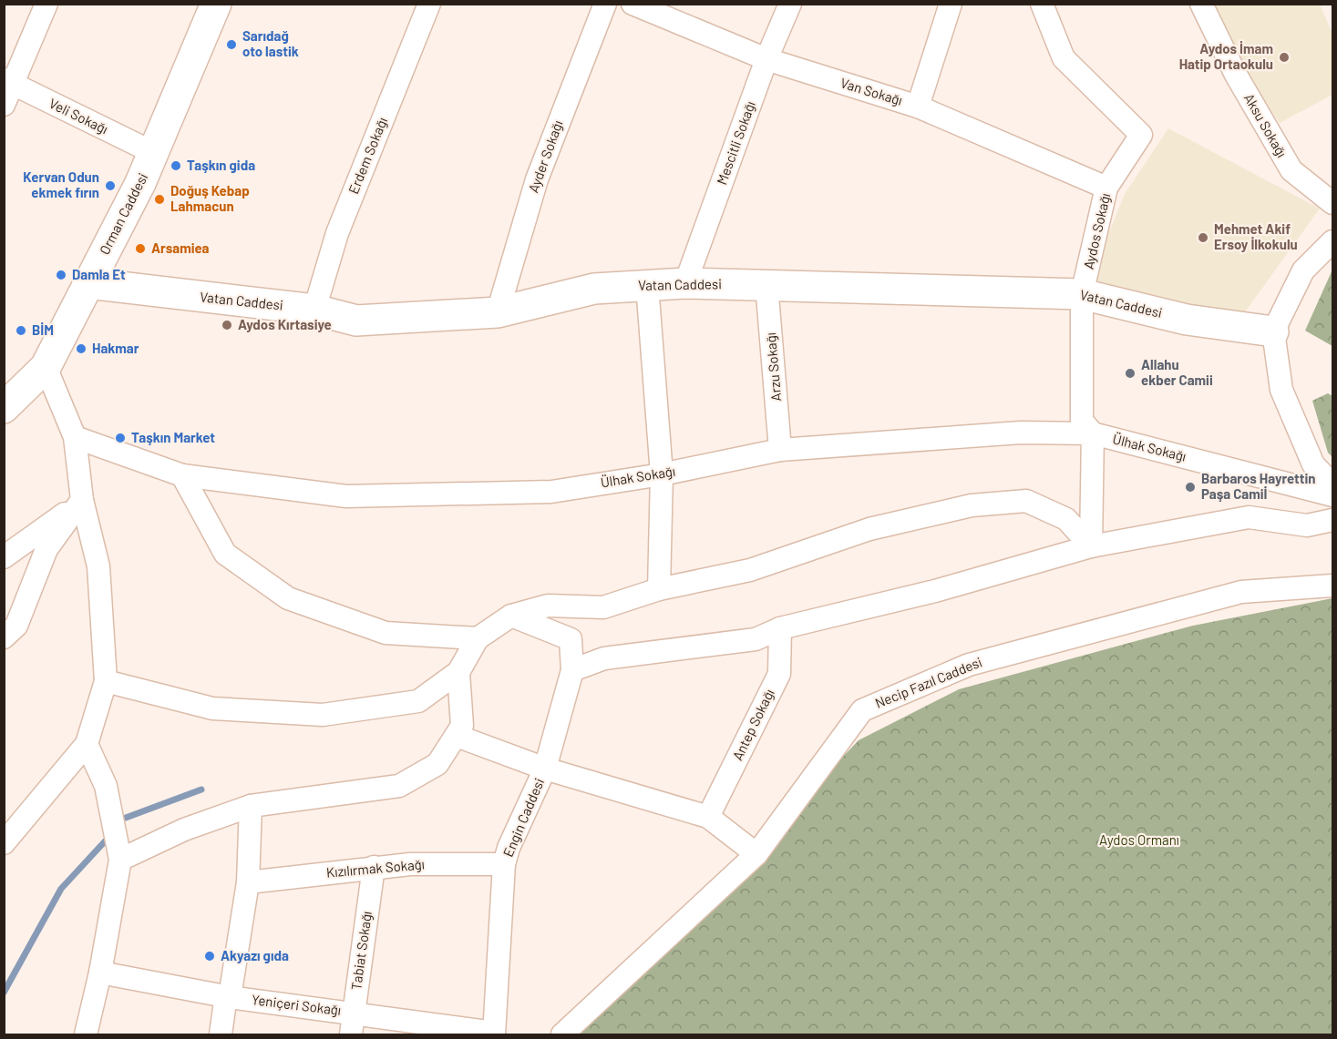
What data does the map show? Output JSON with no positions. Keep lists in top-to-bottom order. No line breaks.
{"streets":{"street":["Van Sokağı","Veli Sokağı","Aksu Sokağı","Mescitli Sokağı","Erdem Sokağı","Ayder Sokağı","Orman Caddesi","Aydos Sokağı","Vatan Caddesi","Arzu Sokağı","Ülhak Sokağı","Necip Fazıl Caddesi","Antep Sokağı","Engin Caddesi","Kızılırmak Sokağı","Tabiat Sokağı","Yeniçeri Sokağı"]},"crossings":[["Van Sokağı","Mescitli Sokağı"],["Van Sokağı","Aydos Sokağı"],["Veli Sokağı","Orman Caddesi"],["Mescitli Sokağı","Vatan Caddesi"],["Erdem Sokağı","Vatan Caddesi"],["Ayder Sokağı","Vatan Caddesi"],["Orman Caddesi","Vatan Caddesi"],["Aydos Sokağı","Vatan Caddesi"],["Aydos Sokağı","Ülhak Sokağı"],["Vatan Caddesi","Arzu Sokağı"],["Arzu Sokağı","Ülhak Sokağı"],["Engin Caddesi","Kızılırmak Sokağı"],["Engin Caddesi","Yeniçeri Sokağı"],["Kızılırmak Sokağı","Tabiat Sokağı"],["Tabiat Sokağı","Yeniçeri Sokağı"]],"parks":["Aydos Ormanı"],"places":["Sarıdağ oto lastik","Aydos İmam Hatip Ortaokulu","Taşkın gida","Kervan Odun ekmek fırın","Doğuş Kebap Lahmacun","Mehmet Akif Ersoy İlkokulu","Arsamiea","Damla Et","Aydos Kırtasiye","BİM","Hakmar","Allahu ekber Camii","Taşkın Market","Barbaros Hayrettin Paşa Camiİ","Akyazı gıda"]}
